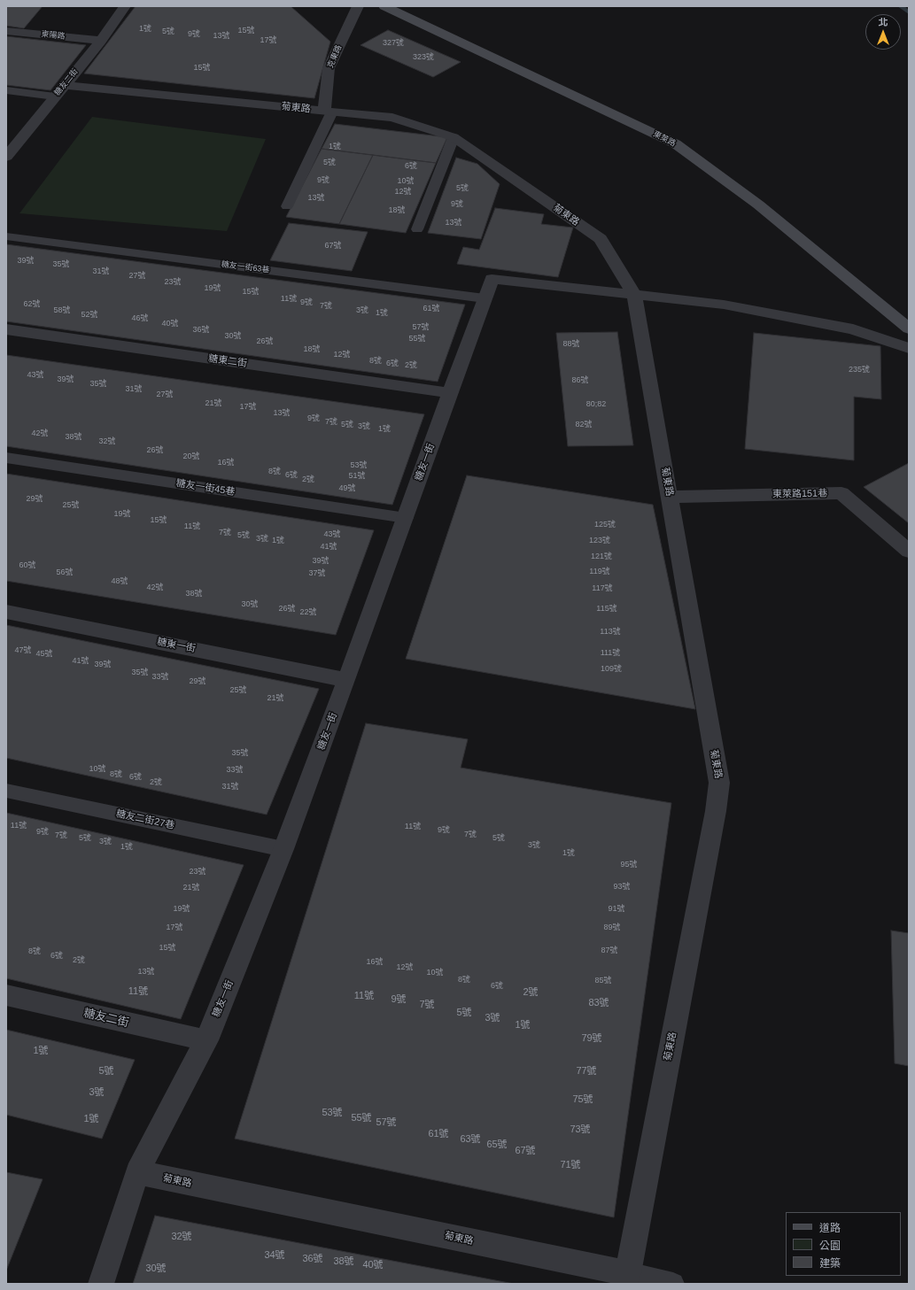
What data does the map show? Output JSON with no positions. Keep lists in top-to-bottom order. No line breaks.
{"streets":{"street":["東陽路","克東路","糖友二街","菊東路","東萊路","糖東二街","糖友一街","東萊路151巷","糖東一街"],"lane":["糖友一街63巷","糖友一街45巷","糖友二街27巷"]},"crossings":[["東陽路","糖友二街"],["克東路","菊東路"],["糖友二街","菊東路"],["糖友二街","糖友一街"],["菊東路","糖友一街"],["菊東路","東萊路151巷"],["糖友一街63巷","糖友一街"],["糖東二街","糖友一街"],["糖友一街","糖友一街45巷"],["糖友一街","糖東一街"],["糖友一街","糖友二街27巷"]],"house_numbers":["1號","15號","5號","9號","13號","17號","327號","323號","15號","1號","5號","6號","9號","10號","5號","12號","13號","9號","18號","13號","67號","39號","35號","31號","27號","23號","19號","15號","11號","9號","62號","7號","61號","58號","3號","1號","52號","46號","40號","57號","36號","30號","55號","26號","88號","18號","12號","8號","6號","2號","235號","43號","39號","86號","35號","31號","27號","21號","80;82","17號","13號","9號","7號","5號","82號","3號","1號","42號","38號","32號","26號","20號","16號","53號","8號","6號","51號","2號","49號","29號","25號","19號","15號","125號","11號","7號","43號","5號","3號","1號","123號","41號","121號","39號","60號","119號","56號","37號","48號","42號","117號","38號","30號","26號","115號","22號","113號","47號","111號","45號","41號","39號","109號","35號","33號","29號","25號","21號","35號","10號","33號","8號","6號","2號","31號","11號","11號","9號","9號","7號","7號","5號","5號","3號","3號","1號","1號","95號","23號","93號","21號","19號","91號","17號","89號","15號","87號","8號","6號","2號","16號","12號","13號","10號","8號","85號","6號","11號","2號","11號","9號","83號","7號","5號","3號","1號","79號","1號","5號","77號","3號","75號","53號","55號","1號","57號","73號","61號","63號","65號","67號","71號","32號","34號","36號","38號","40號","30號"],"legend":["道路","公園","建築"],"north":"top"}
